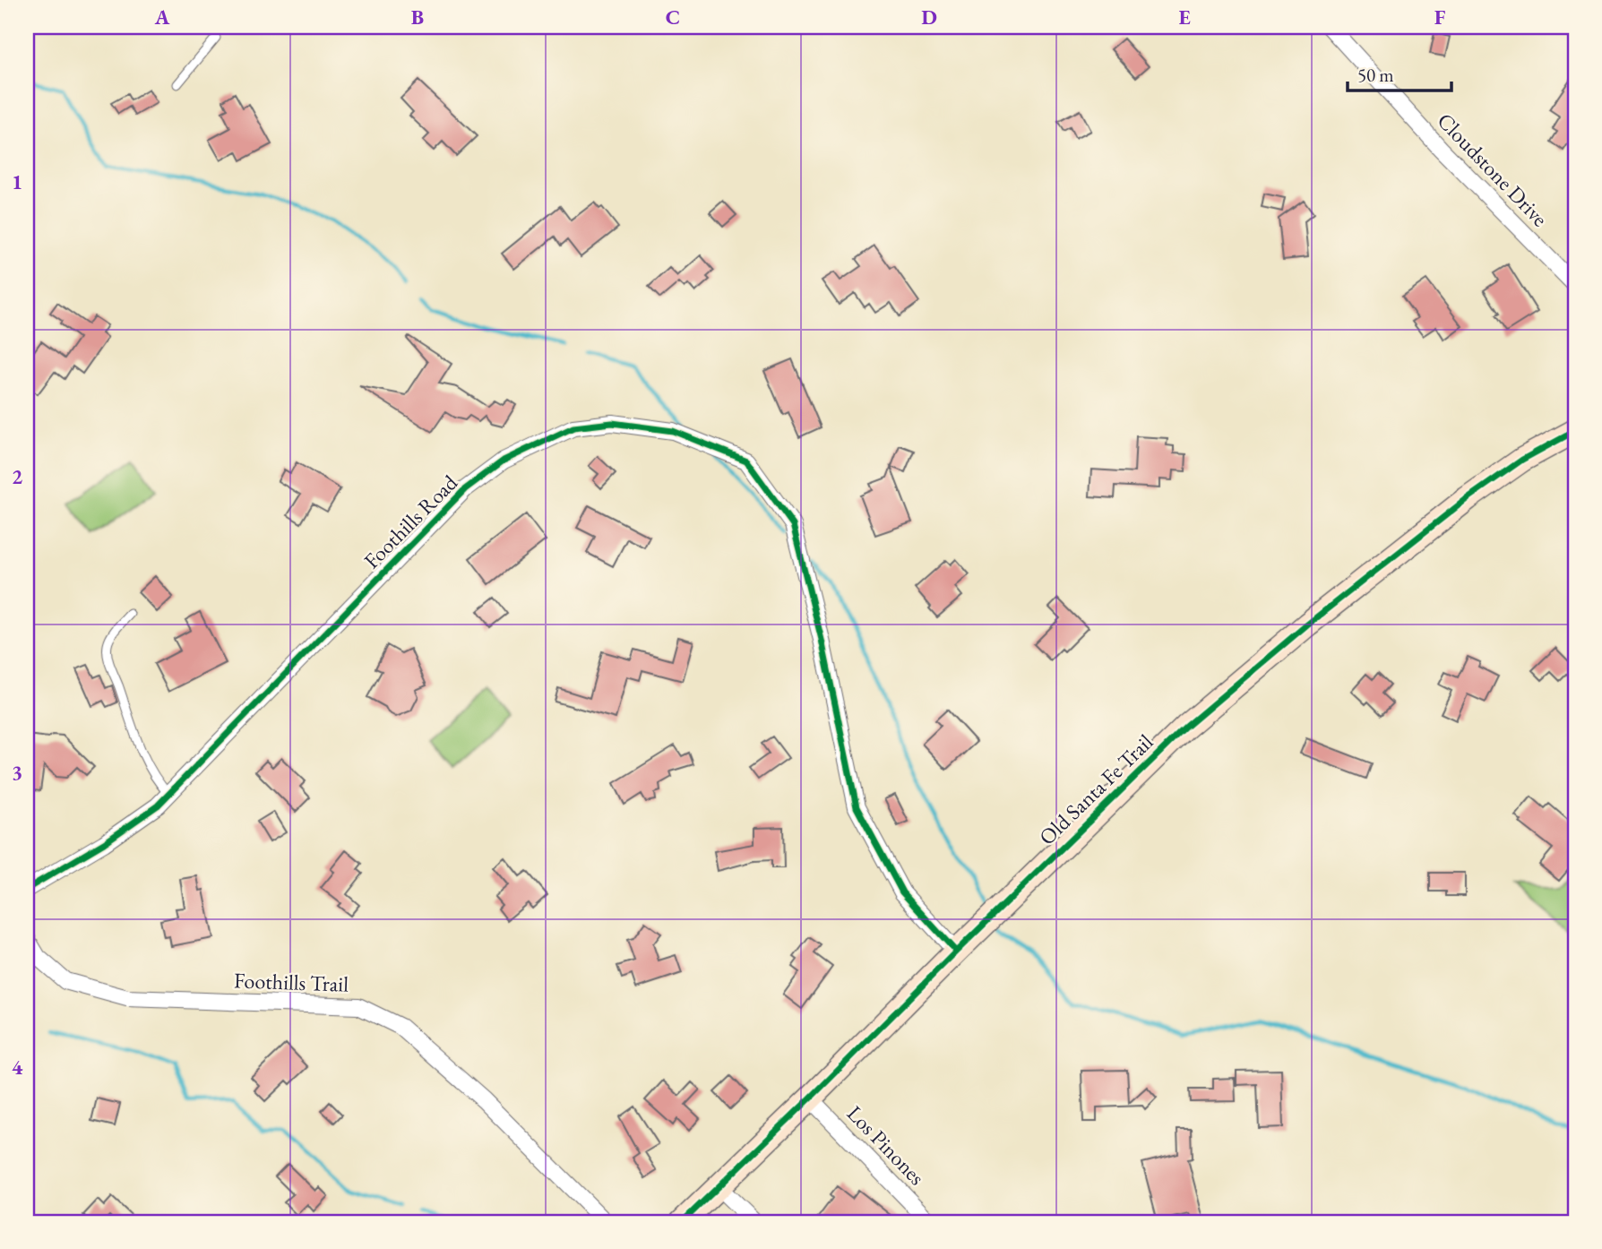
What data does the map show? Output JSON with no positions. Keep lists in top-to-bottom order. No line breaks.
{"streets":{"street":["Cloudstone Drive","Foothills Road","Old Santa Fe Trail","Foothills Trail","Los Pinones"]},"crossings":[["Foothills Road","Old Santa Fe Trail"],["Old Santa Fe Trail","Los Pinones"]],"scale_bar":"50 m","grid":{"columns":["A","B","C","D","E","F"],"rows":["1","2","3","4"]}}
